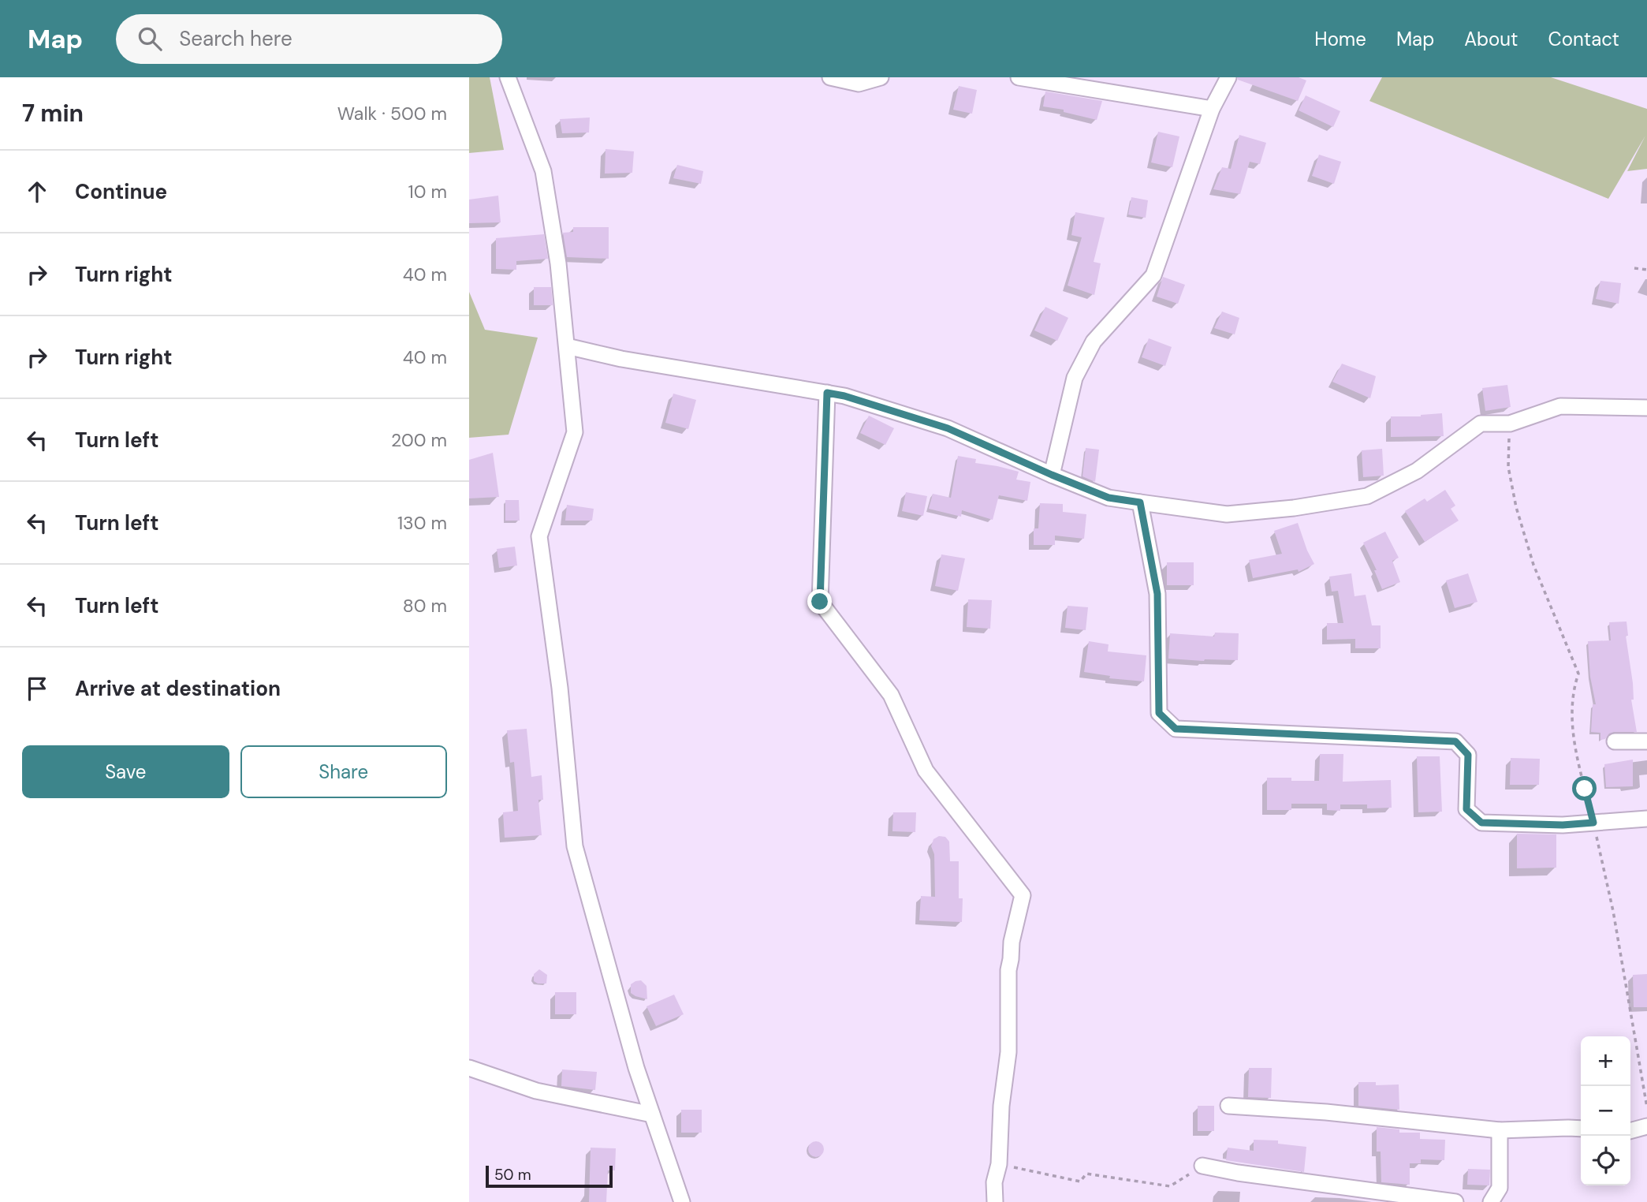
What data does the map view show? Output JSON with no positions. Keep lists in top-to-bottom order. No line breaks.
{"scale_bar":"50 m","page":{"header":"Map","search":"Search here","nav":["Home","Map","About","Contact"],"heading":["7 min","Walk · 500 m"],"list":[["Continue","10 m"],["Turn right","40 m"],["Turn right","40 m"],["Turn left","200 m"],["Turn left","130 m"],["Turn left","80 m"],"Arrive at destination"],"buttons":["Save","Share"],"map_buttons":["+","−"],"scale":"50 m"}}
